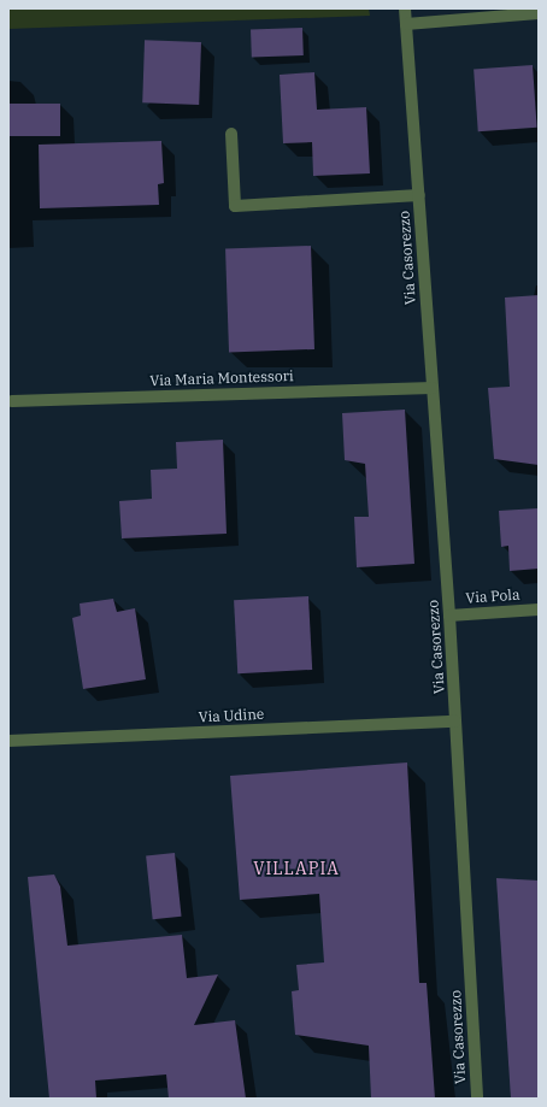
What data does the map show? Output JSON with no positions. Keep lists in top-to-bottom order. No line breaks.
{"streets":{"street":["Via Casorezzo","Via Maria Montessori","Via Pola","Via Udine"]},"crossings":[["Via Casorezzo","Via Maria Montessori"],["Via Casorezzo","Via Pola"],["Via Casorezzo","Via Udine"]],"districts":["VILLAPIA"]}
